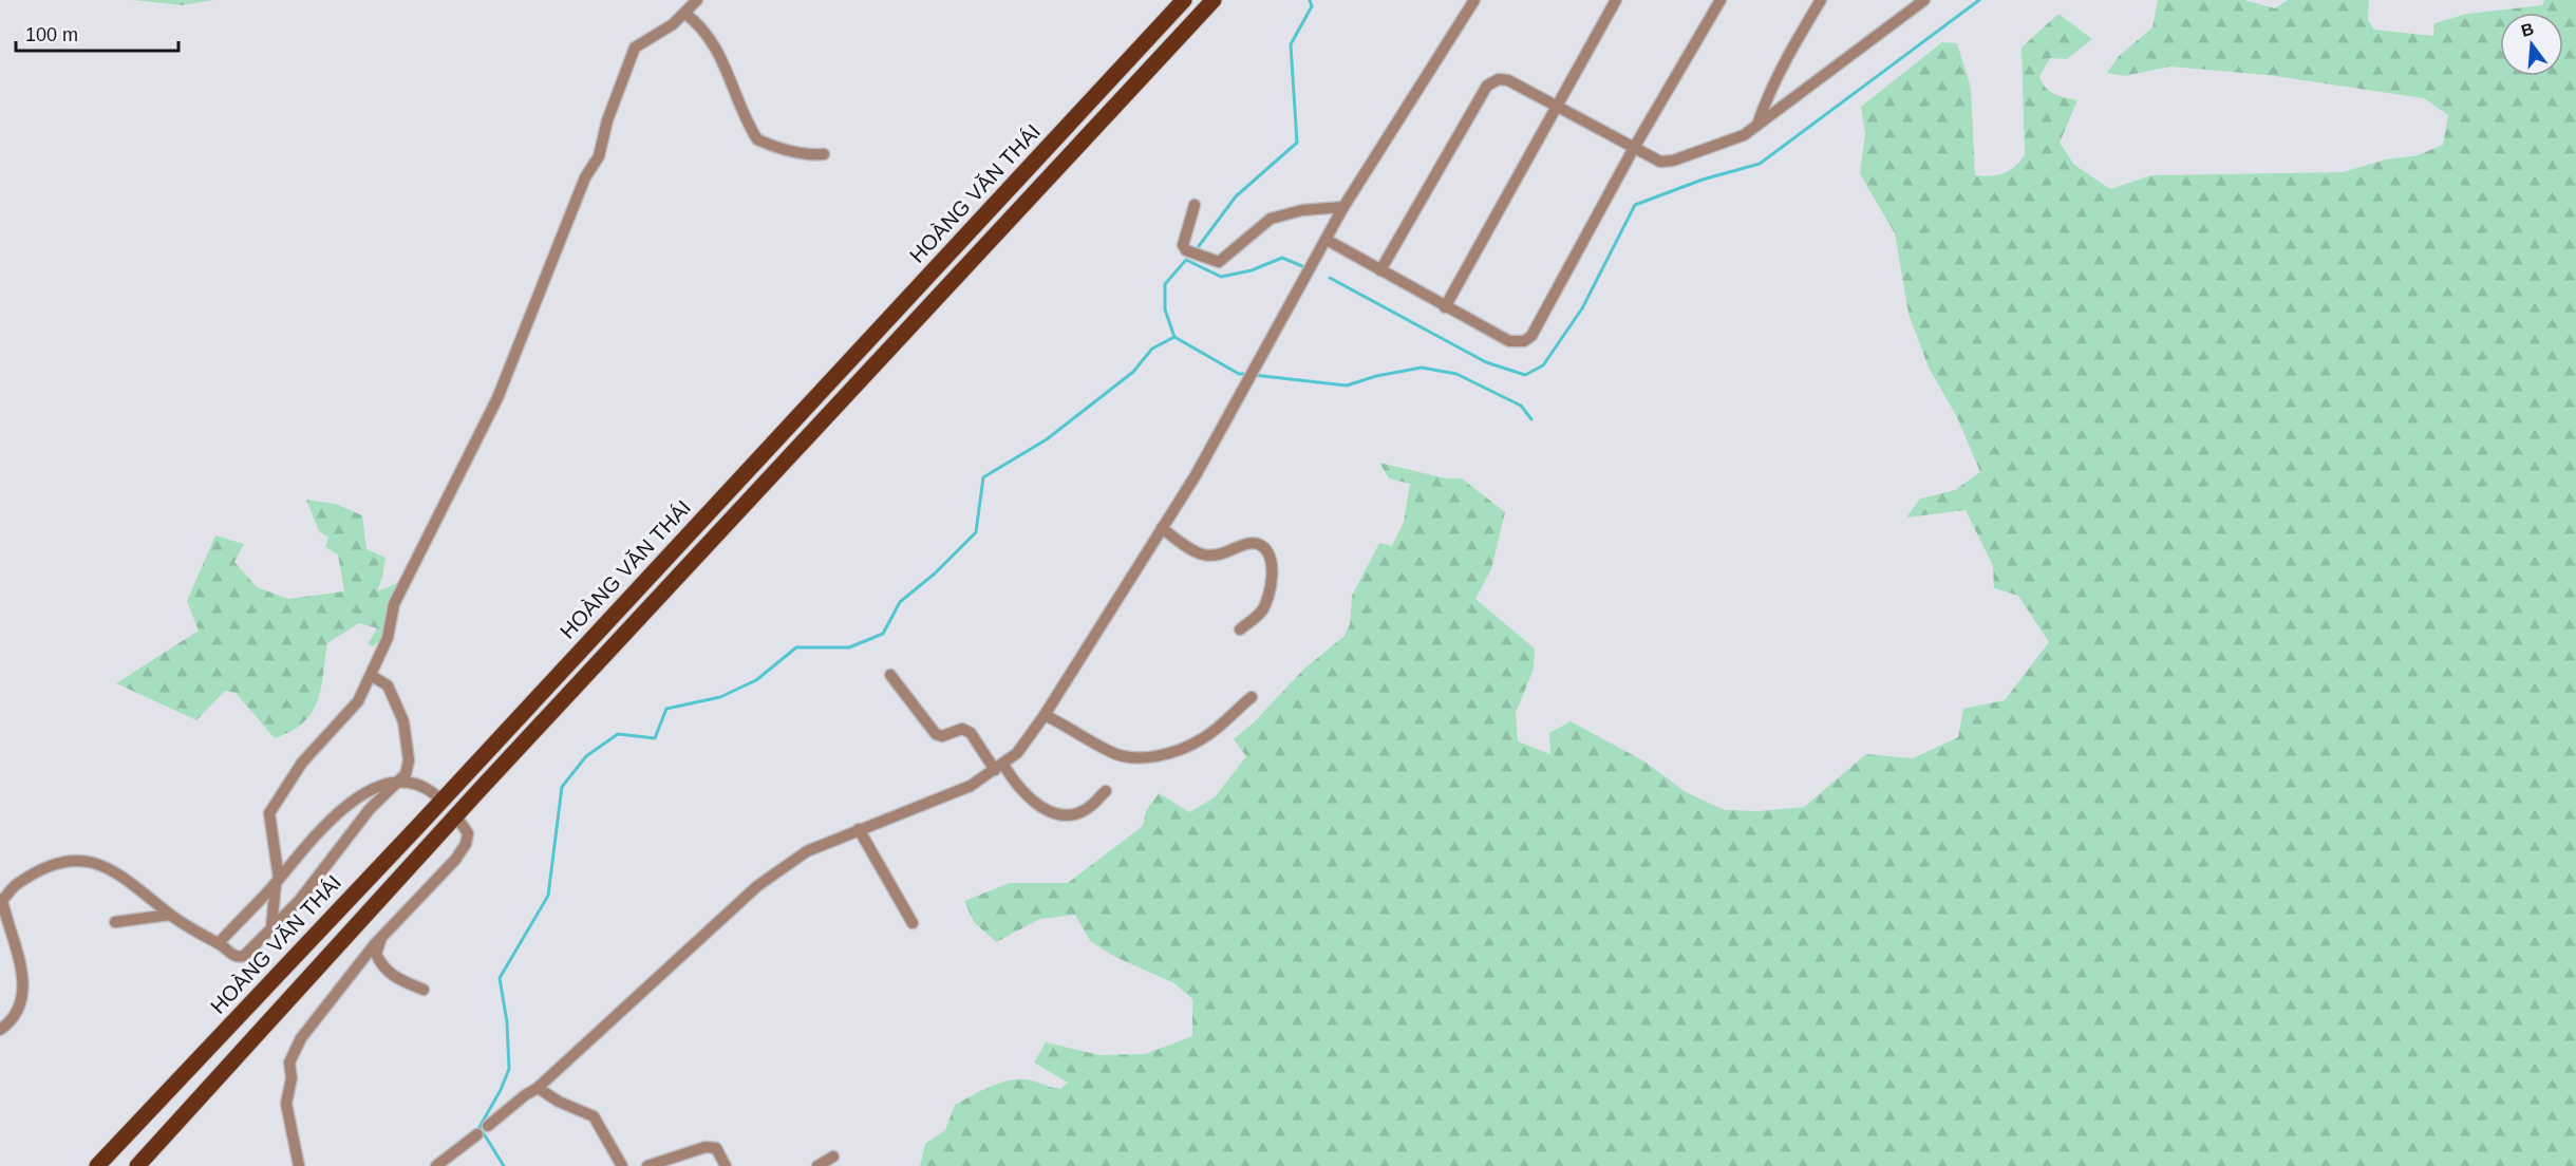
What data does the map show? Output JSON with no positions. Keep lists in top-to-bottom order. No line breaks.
{"streets":{"main road":["HOÀNG VĂN THÁI"]},"scale_bar":"100 m","north":"top"}
